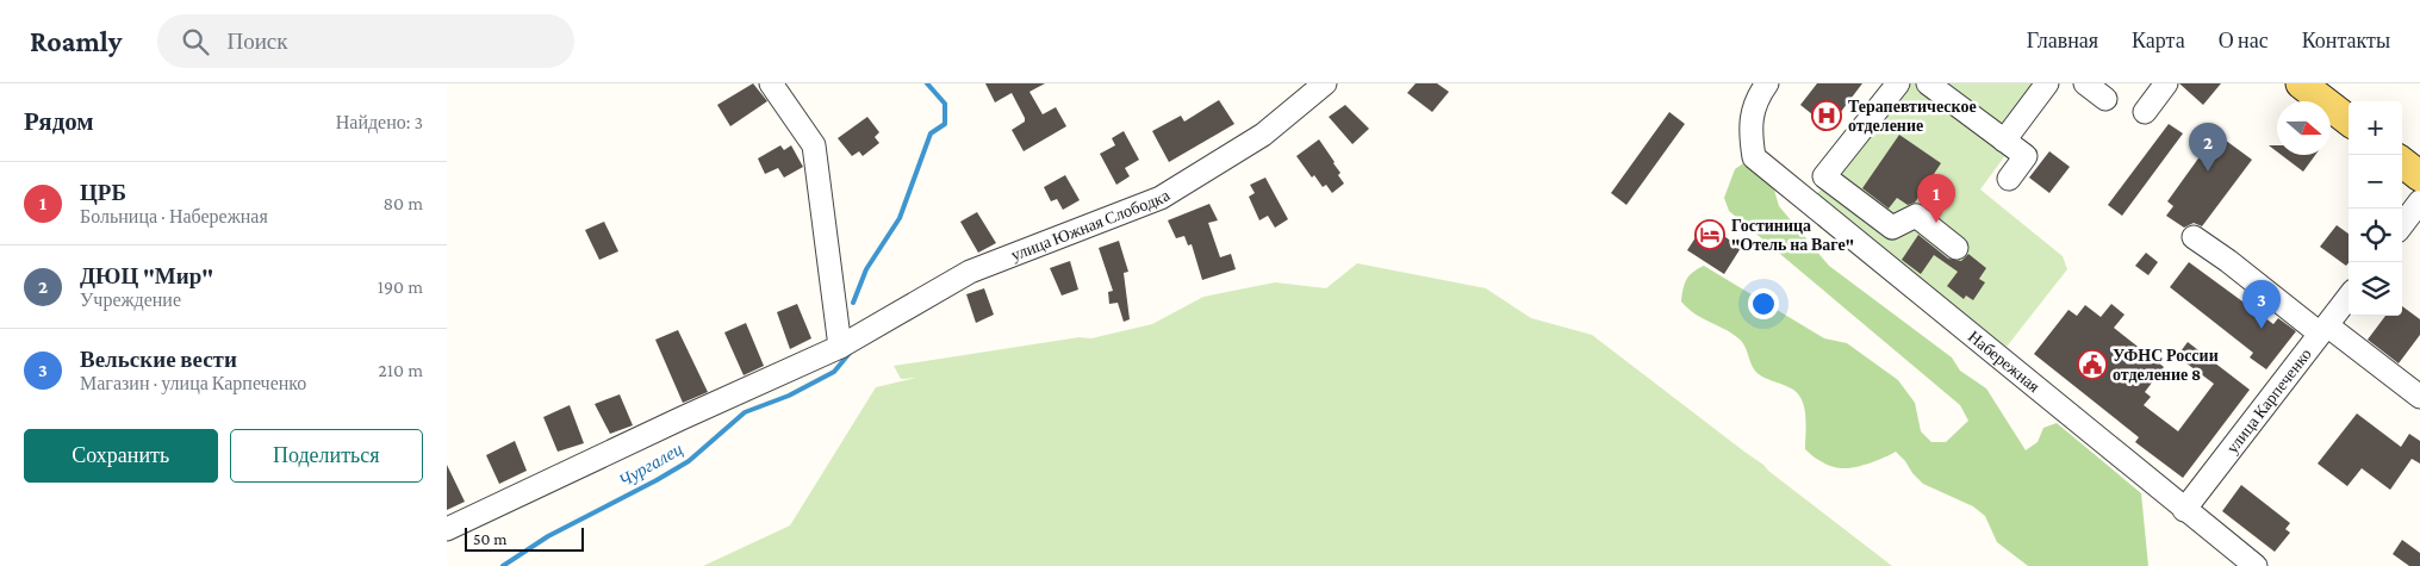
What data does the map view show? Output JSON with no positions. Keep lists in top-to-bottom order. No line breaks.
{"streets":{"street":["улица Южная Слободка","Набережная","улица Карпеченко"]},"crossings":[["Набережная","улица Карпеченко"]],"water":["Чургалец"],"places":{"hospital":["Терапевтическое отделение"],"hotel":["Гостиница \"Отель на Ваге\""],"public building":["УФНС России отделение 8"]},"scale_bar":"50 m","north":"right","page":{"header":"Roamly","search":"Поиск","nav":["Главная","Карта","О нас","Контакты"],"heading":["Рядом","Найдено: 3"],"map_buttons":["+","−"],"pins":["2","1","3"],"list":[{"mark":"1","name":"ЦРБ","note":"Больница · Набережная","value":"80 m"},{"mark":"2","name":"ДЮЦ \"Мир\"","note":"Учреждение","value":"190 m"},{"mark":"3","name":"Вельские вести","note":"Магазин · улица Карпеченко","value":"210 m"}],"buttons":["Сохранить","Поделиться"],"scale":"50 m"}}
